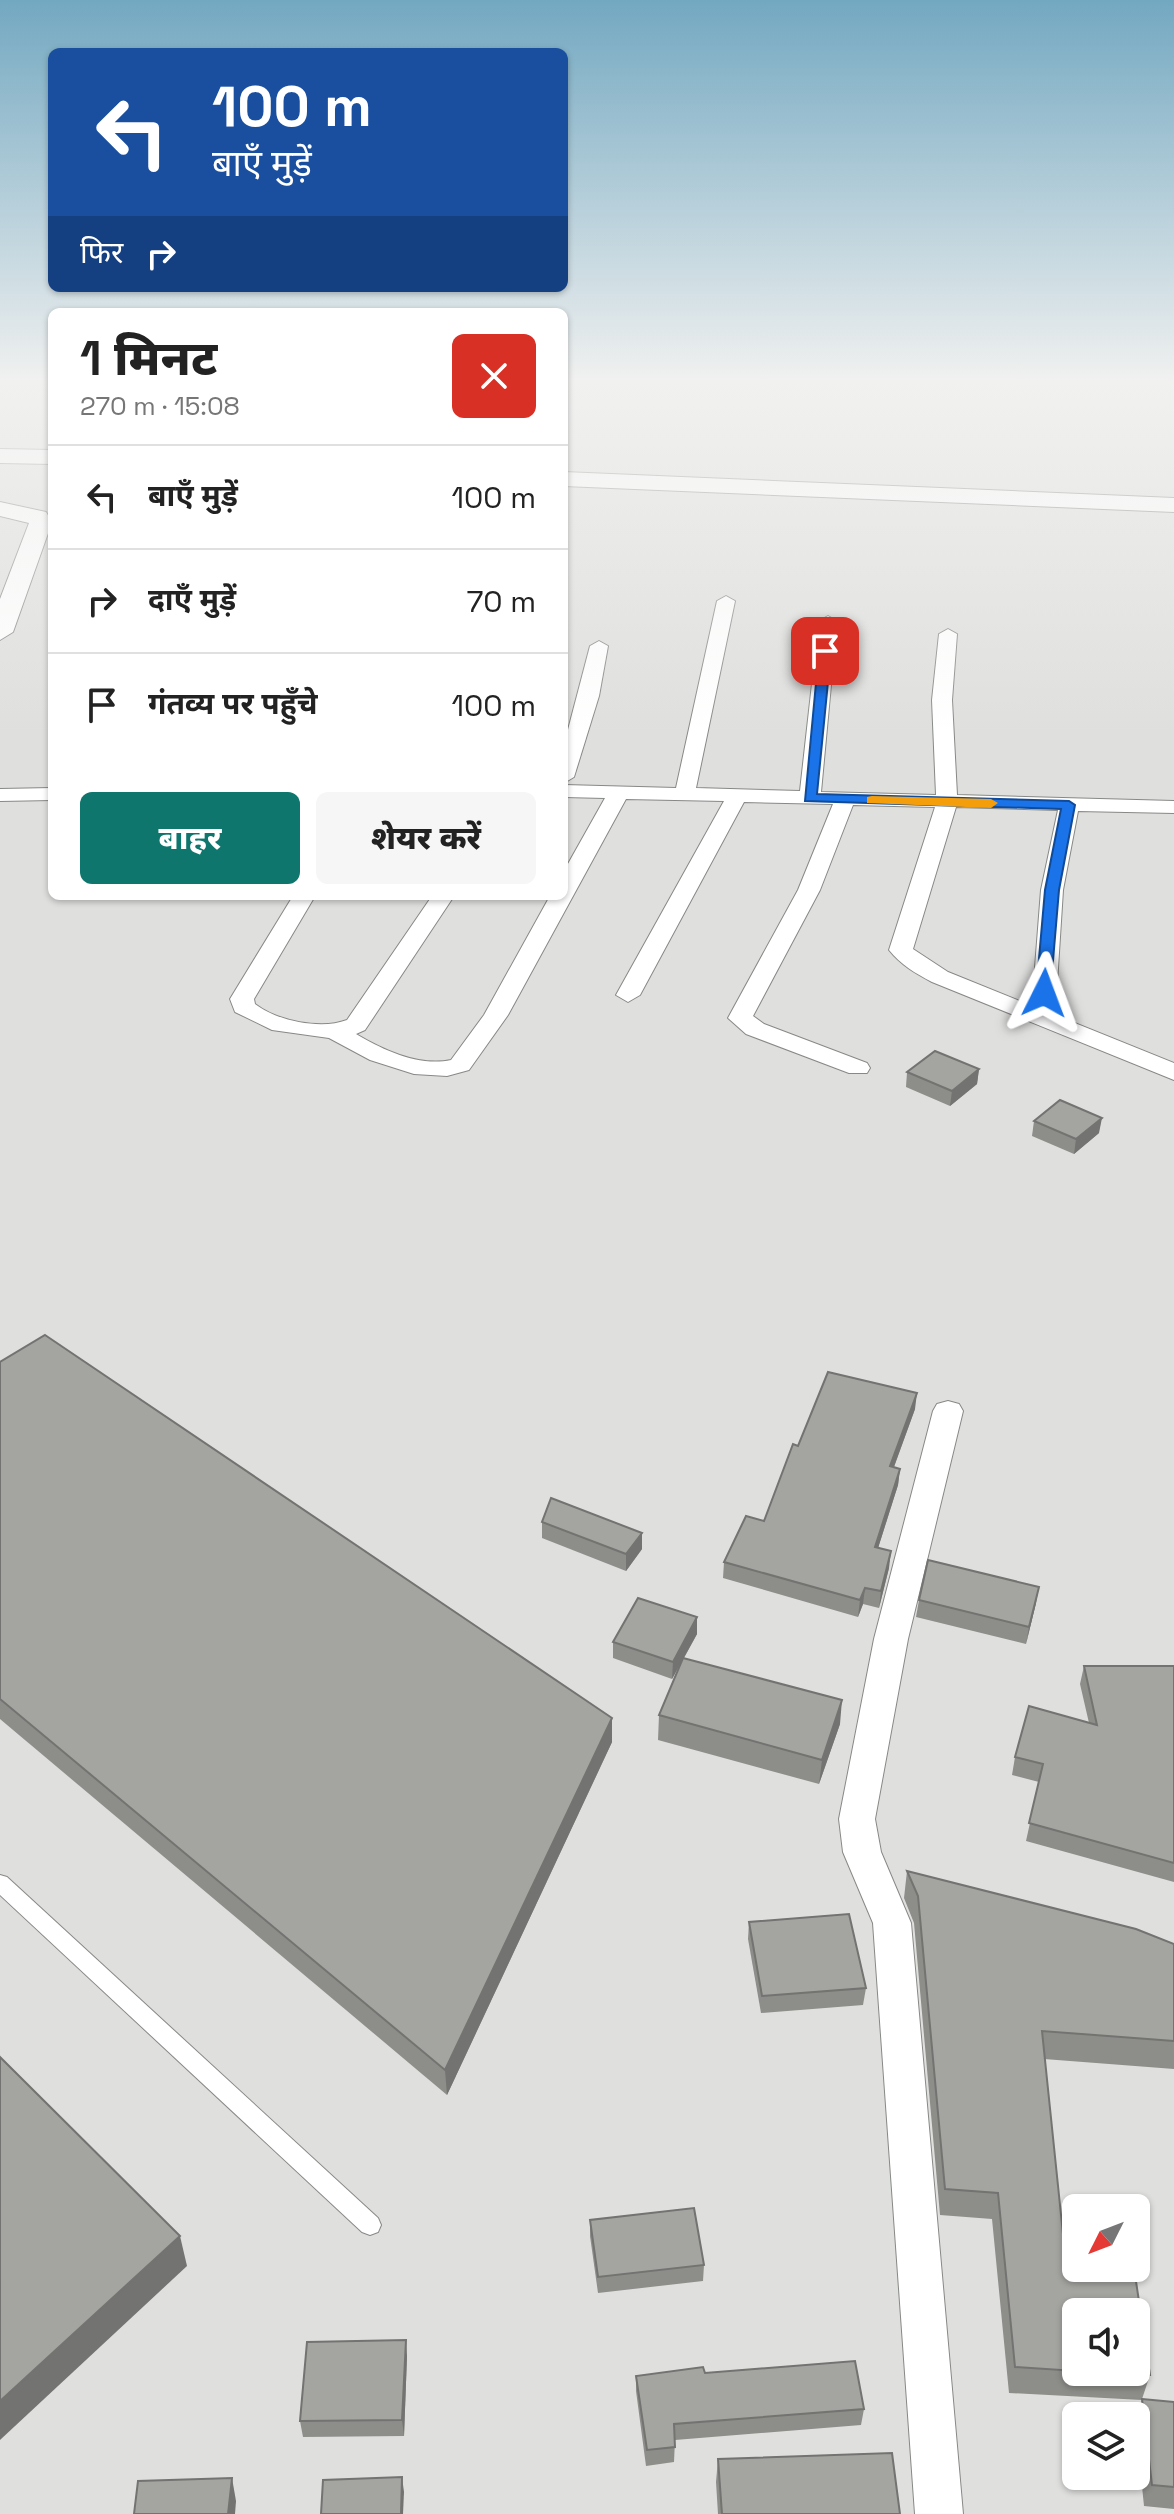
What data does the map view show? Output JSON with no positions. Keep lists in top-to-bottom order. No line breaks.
{"north":"bottom left","page":{"turn":["100 m","बाएँ मुड़ें"],"then":"फिर","heading":["1 मिनट","270 m · 15:08"],"list":[{"name":"बाएँ मुड़ें","value":"100 m"},{"name":"दाएँ मुड़ें","value":"70 m"},{"name":"गंतव्य पर पहुँचे","value":"100 m"}],"buttons":["बाहर","शेयर करें"]}}
